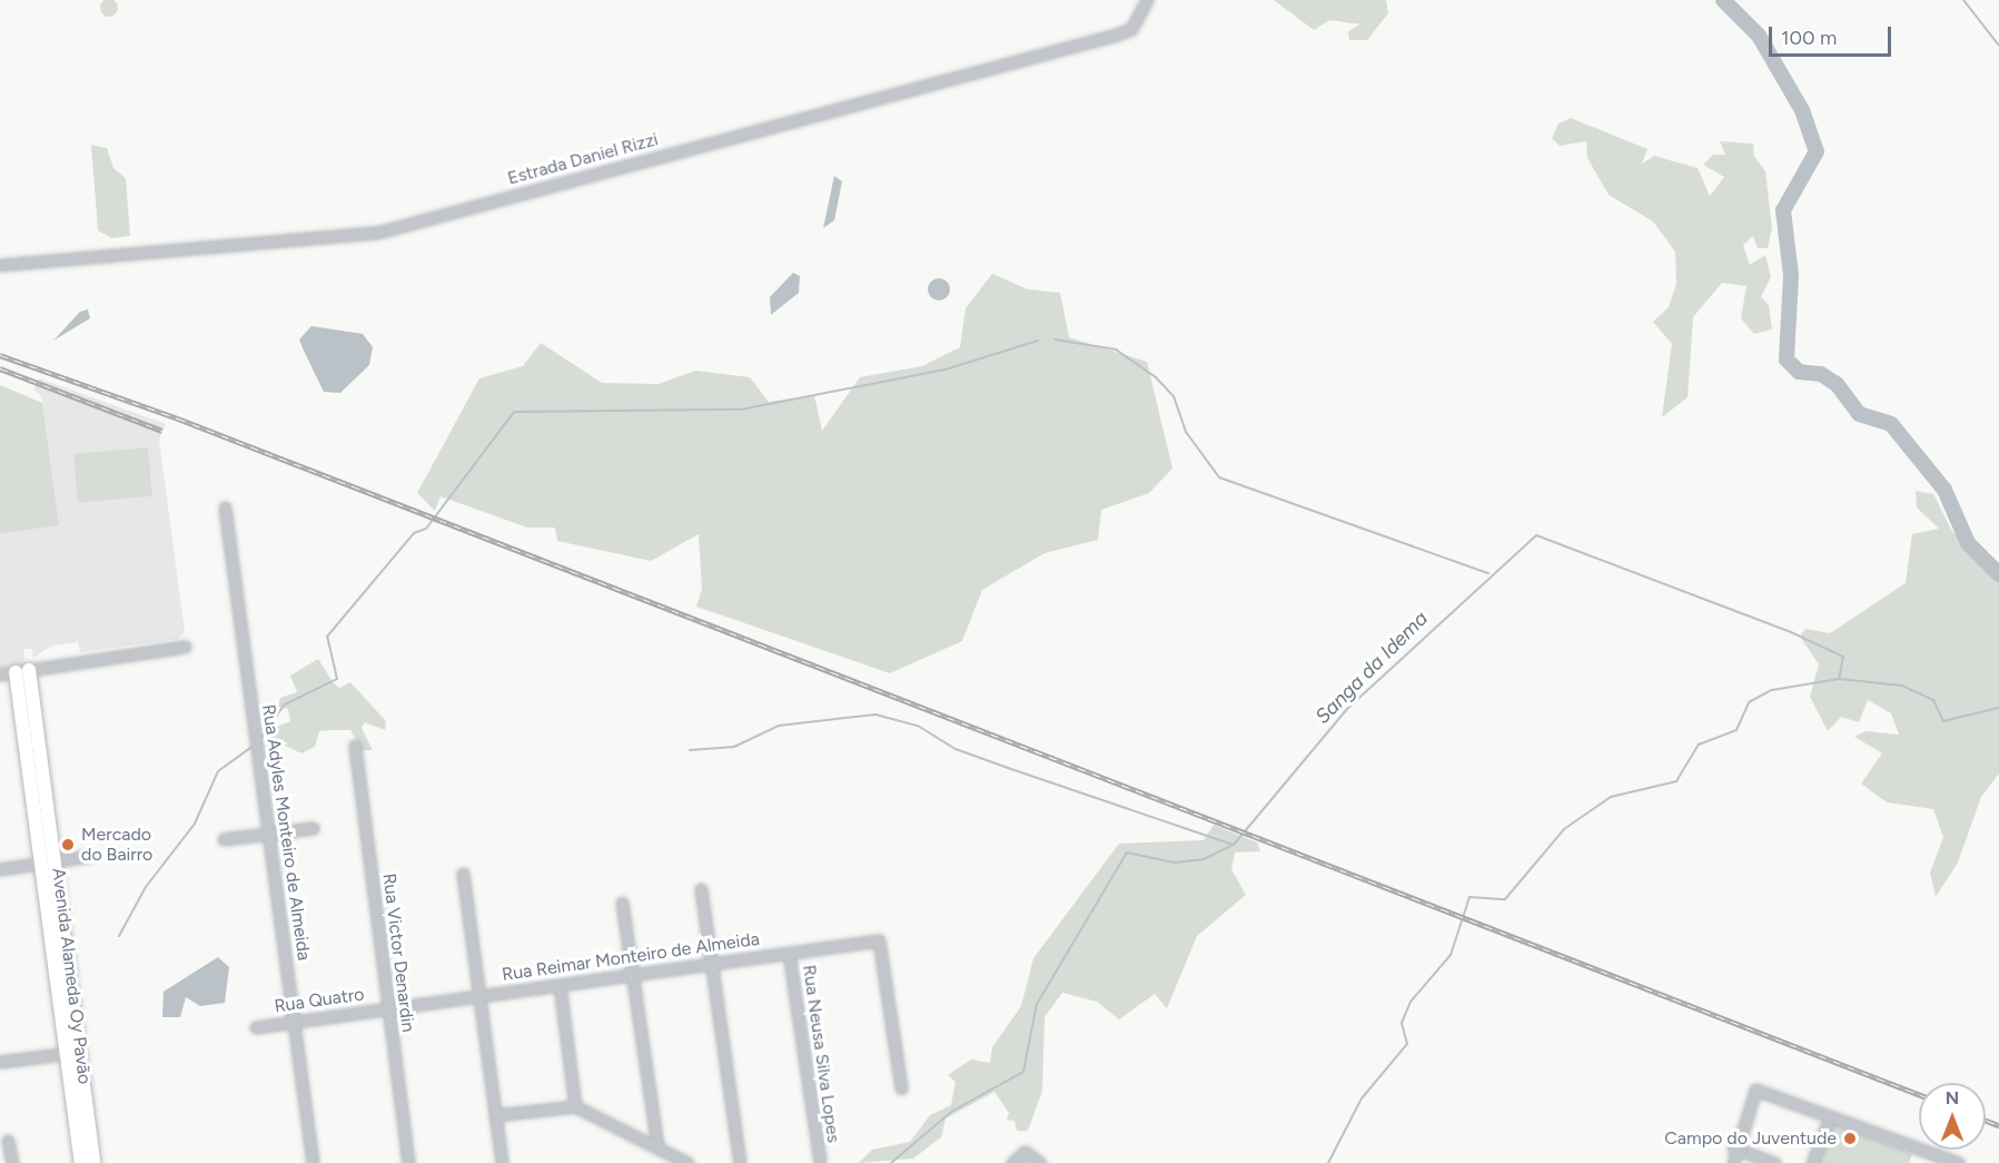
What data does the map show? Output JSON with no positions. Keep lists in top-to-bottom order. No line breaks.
{"streets":{"street":["Estrada Daniel Rizzi","Rua Adyles Monteiro de Almeida","Rua Victor Denardin","Rua Reimar Monteiro de Almeida","Avenida Alameda Oy Pavão","Rua Quatro","Rua Neusa Silva Lopes"]},"crossings":[["Rua Adyles Monteiro de Almeida","Rua Quatro"],["Rua Victor Denardin","Rua Reimar Monteiro de Almeida"],["Rua Victor Denardin","Rua Quatro"],["Rua Reimar Monteiro de Almeida","Rua Quatro"],["Rua Reimar Monteiro de Almeida","Rua Neusa Silva Lopes"]],"water":["Sanga da Idema"],"places":["Mercado do Bairro","Campo do Juventude"],"scale_bar":"100 m","north":"top"}
